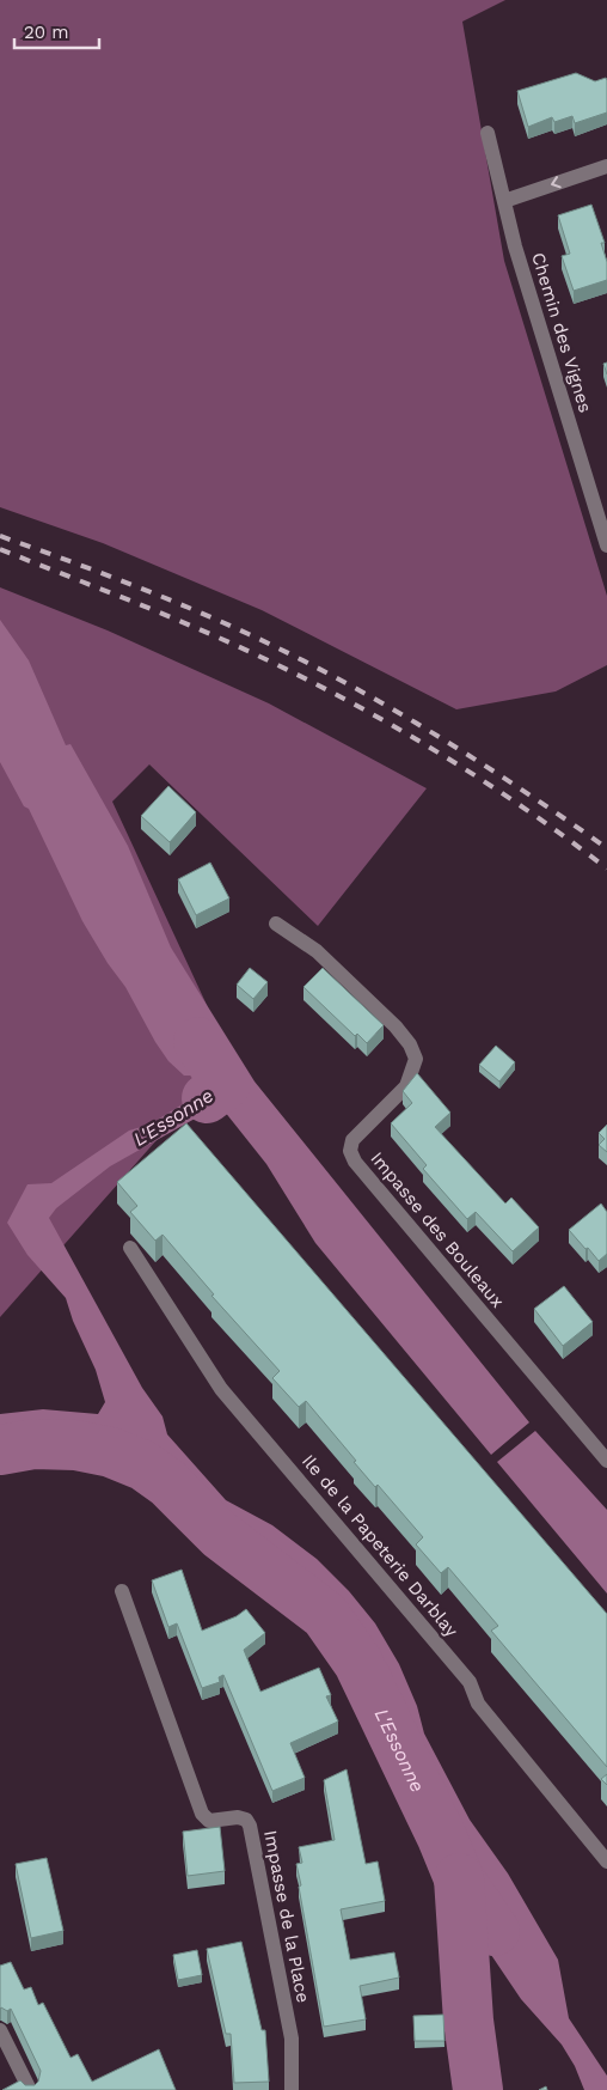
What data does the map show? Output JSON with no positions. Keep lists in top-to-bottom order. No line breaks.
{"streets":{"street":["Chemin des Vignes","Impasse des Bouleaux","Ile de la Papeterie Darblay","Impasse de la Place"]},"water":["L'Essonne"],"scale_bar":"20 m"}
